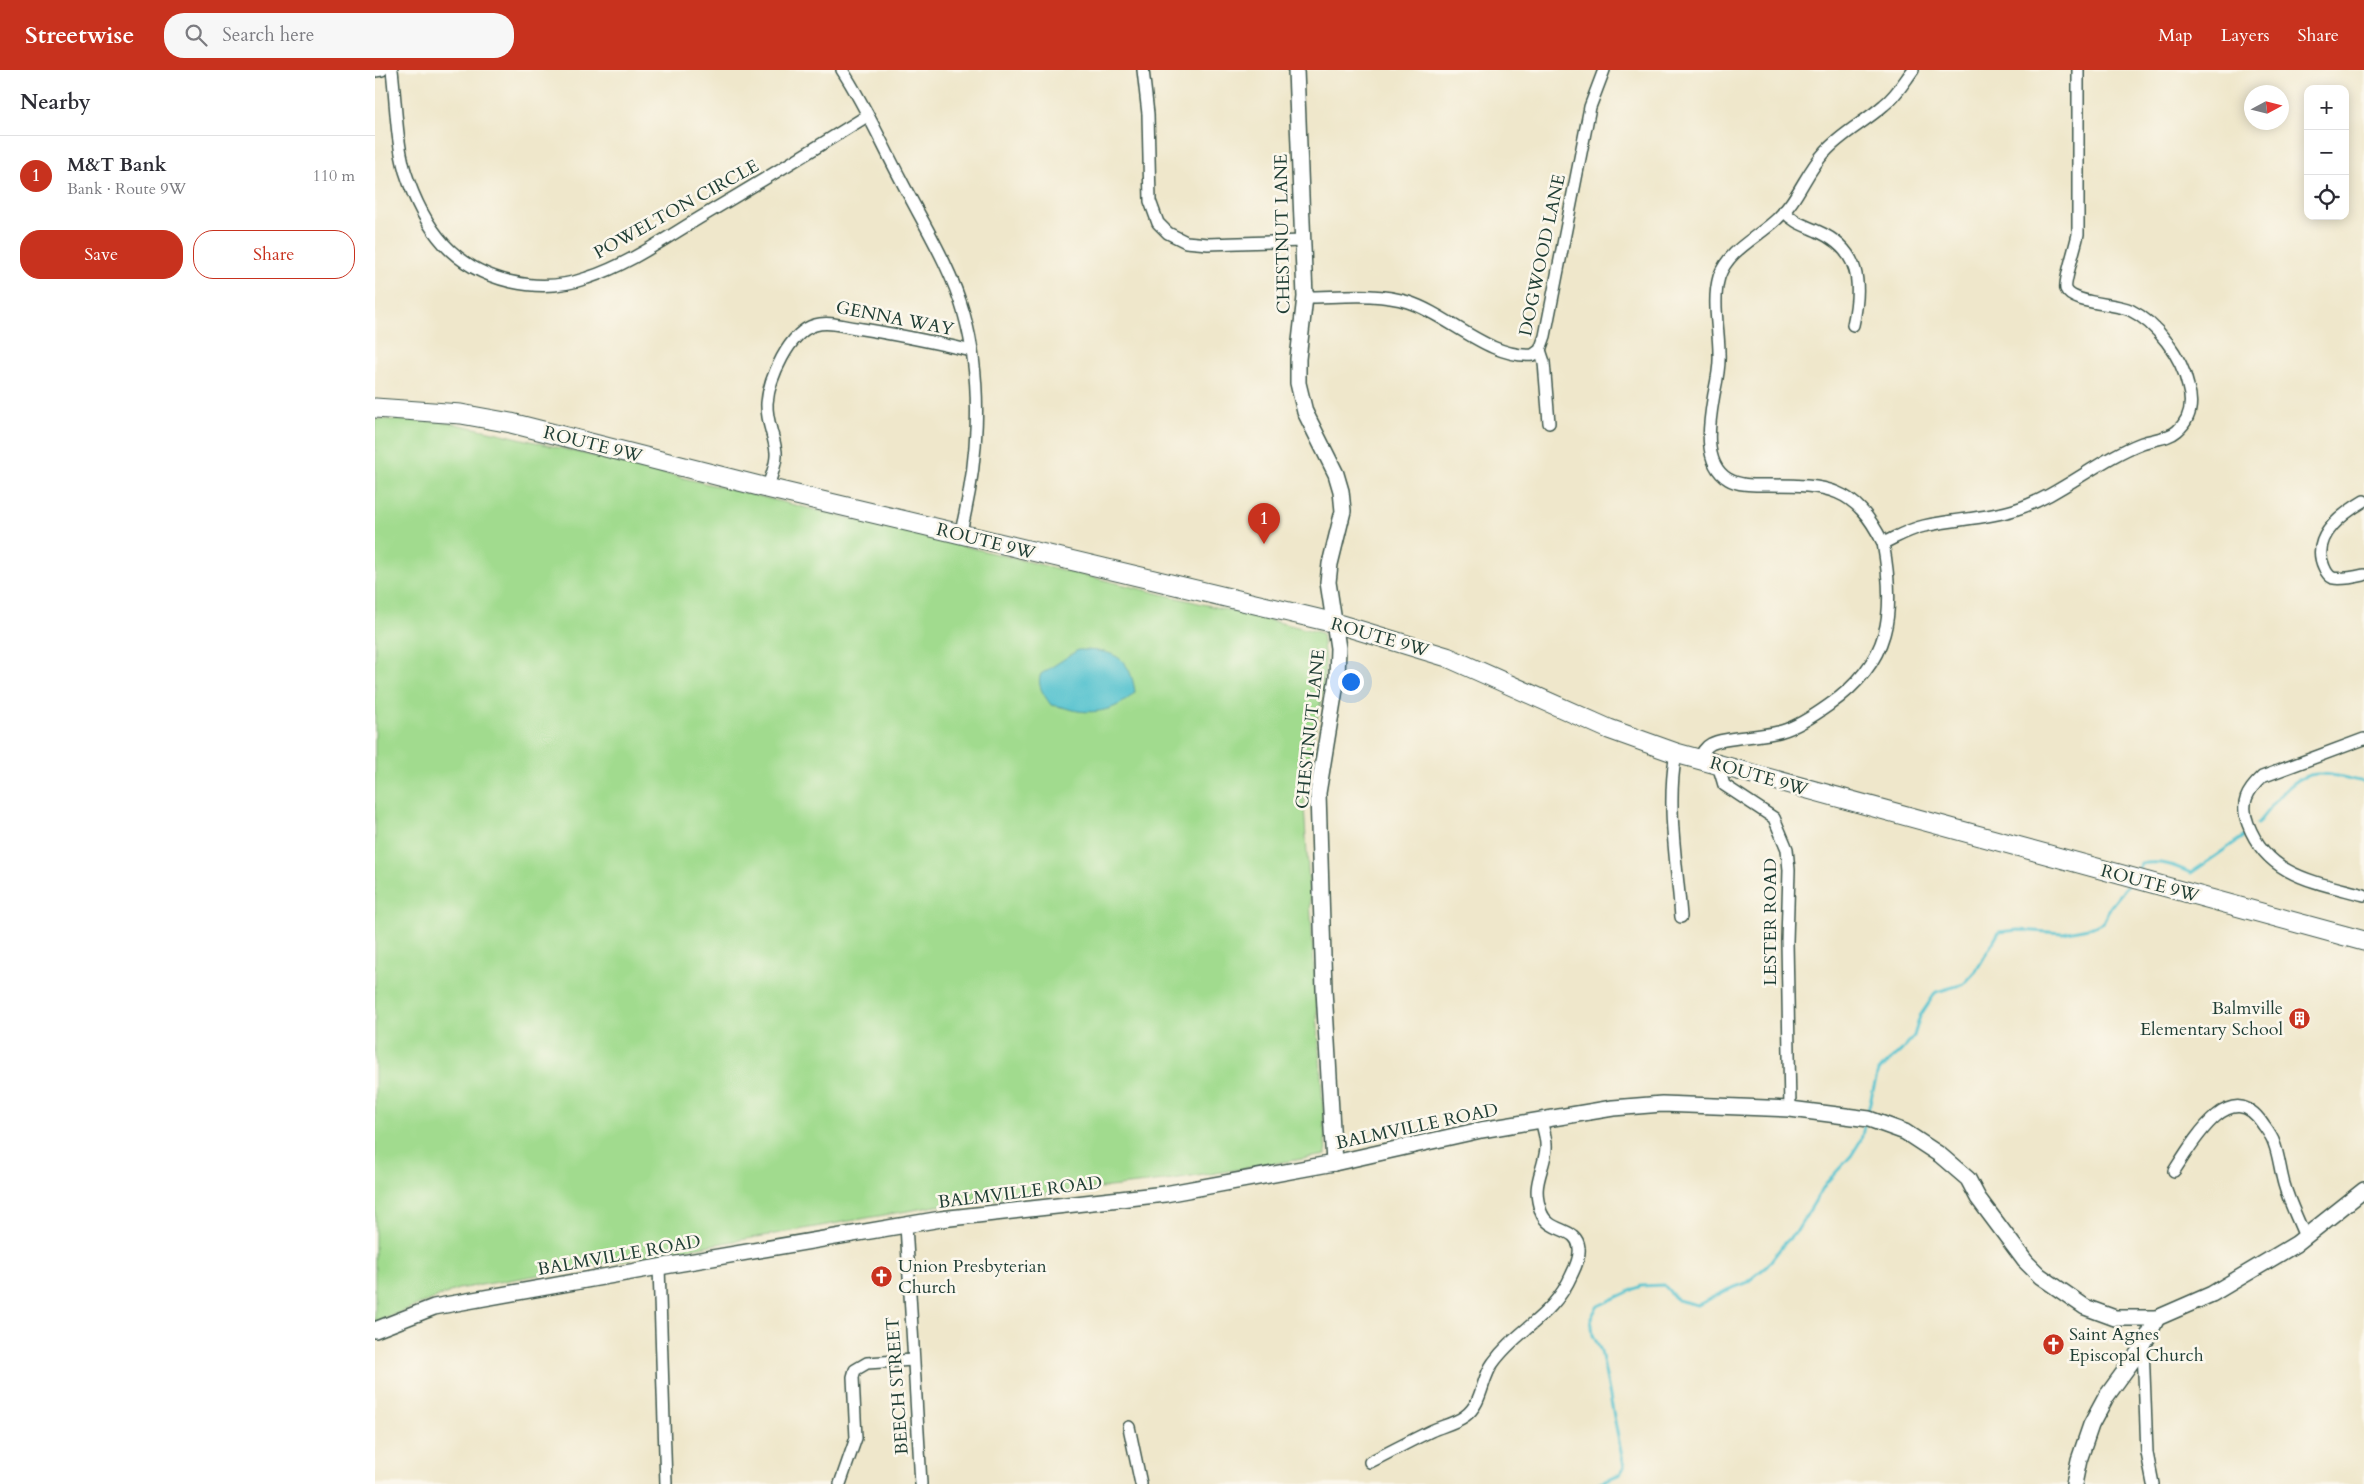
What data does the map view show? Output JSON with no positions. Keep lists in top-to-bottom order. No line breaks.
{"streets":{"highway":["ROUTE 9W"],"street":["POWELTON CIRCLE","CHESTNUT LANE","DOGWOOD LANE","GENNA WAY","LESTER ROAD","BALMVILLE ROAD","BEECH STREET"]},"crossings":[["CHESTNUT LANE","DOGWOOD LANE"],["CHESTNUT LANE","ROUTE 9W"],["CHESTNUT LANE","BALMVILLE ROAD"],["GENNA WAY","ROUTE 9W"],["ROUTE 9W","LESTER ROAD"],["LESTER ROAD","BALMVILLE ROAD"],["BALMVILLE ROAD","BEECH STREET"]],"places":{"building":["Balmville Elementary School"],"church":["Union Presbyterian Church","Saint Agnes Episcopal Church"]},"north":"right","page":{"header":"Streetwise","search":"Search here","nav":["Map","Layers","Share"],"heading":"Nearby","map_buttons":["+","−"],"list":[{"mark":"1","name":"M&T Bank","note":"Bank · Route 9W","value":"110 m"}],"buttons":["Save","Share"],"pins":"1"}}
